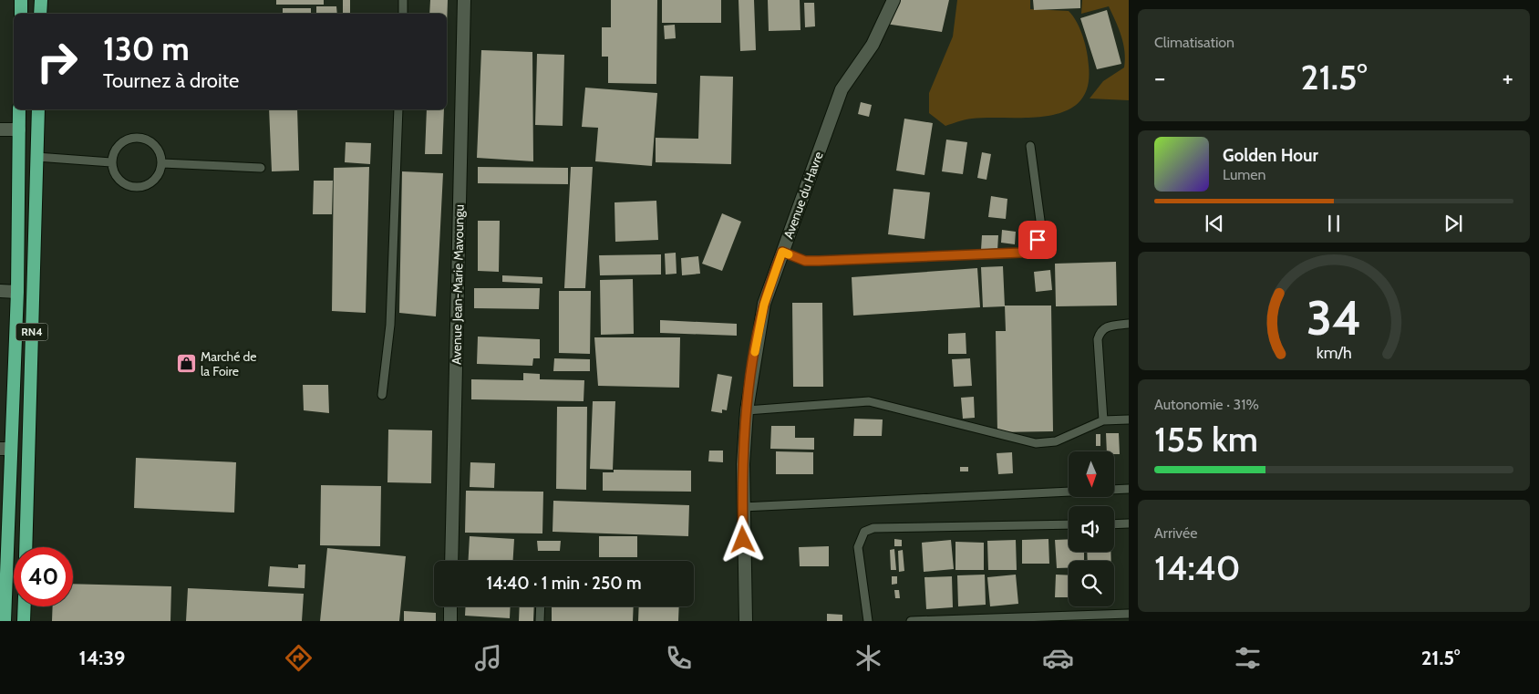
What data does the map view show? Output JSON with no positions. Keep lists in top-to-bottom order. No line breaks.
{"streets":{"highway":["RN4"],"street":["Avenue du Havre","Avenue Jean-Marie Mavoungu"]},"places":{"shop":["Marché de la Foire"]},"north":"bottom","page":{"tile":["Climatisation",["Autonomie · 31%","155 km"],["Arrivée","14:40"]],"turn":["130 m","Tournez à droite"],"heat":["−","21.5°","+"],"song":["Golden Hour","Lumen"],"limit":"40","trip":"14:40 · 1 min · 250 m","tabs":["14:39","21.5°"],"gauge":["34","km/h"]}}
